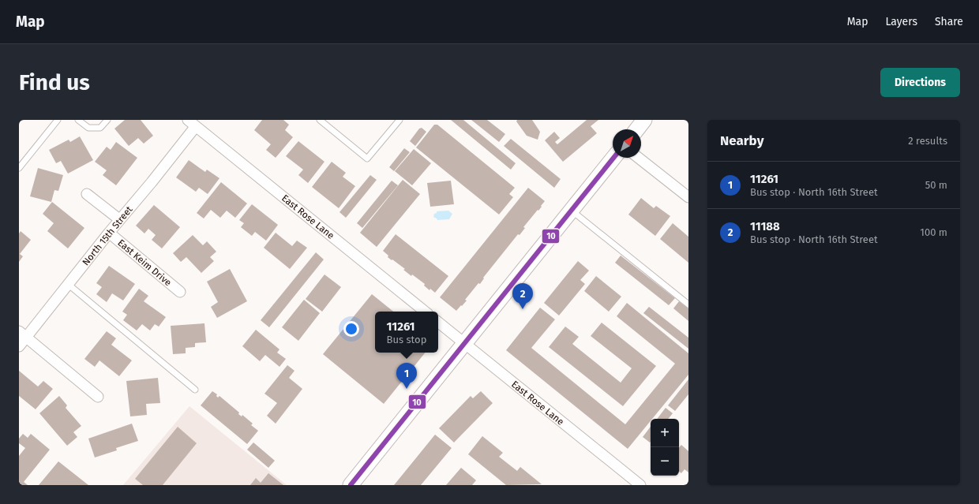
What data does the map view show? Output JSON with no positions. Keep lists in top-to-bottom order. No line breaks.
{"streets":{"street":["East Rose Lane","North 15th Street","East Keim Drive"]},"crossings":[["East Rose Lane","North 15th Street"],["North 15th Street","East Keim Drive"]],"lines":["transit line 10"],"north":"top right","page":{"header":"Map","nav":["Map","Layers","Share"],"buttons":"Directions","title":"Find us","heading":["Nearby","2 results"],"list":[{"mark":"1","name":"11261","note":"Bus stop · North 16th Street","value":"50 m"},{"mark":"2","name":"11188","note":"Bus stop · North 16th Street","value":"100 m"}],"pins":["2","1"],"popup":["11261","Bus stop"],"map_buttons":["+","−"]}}
